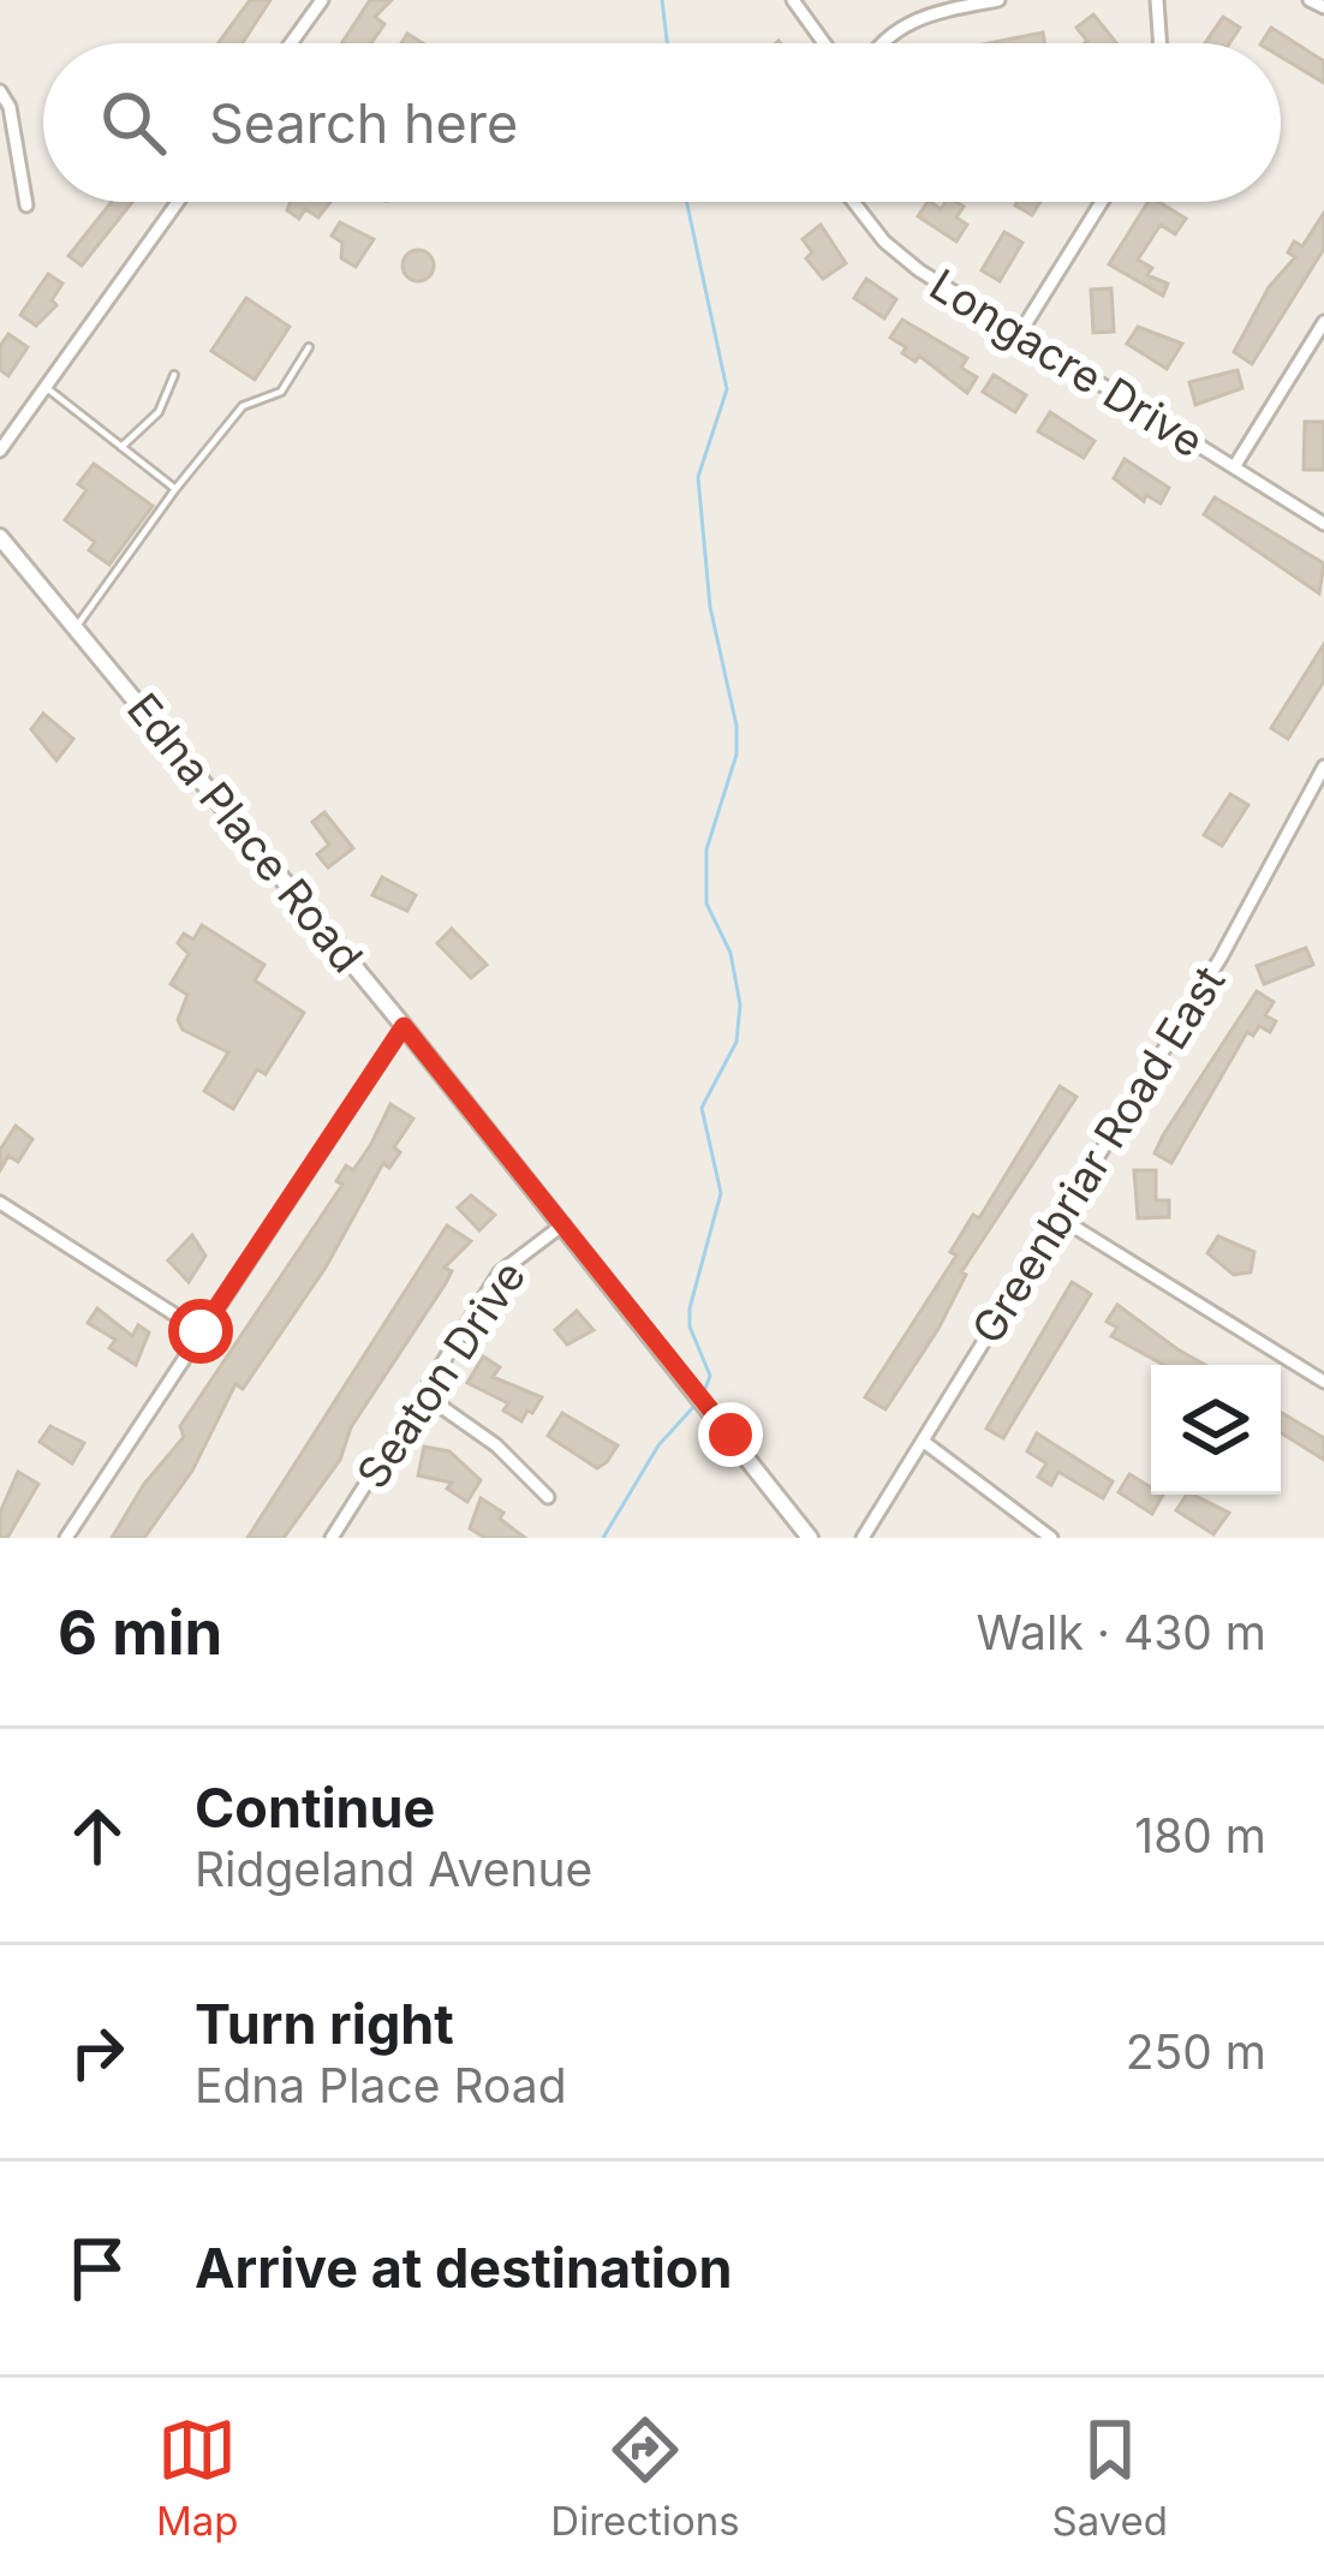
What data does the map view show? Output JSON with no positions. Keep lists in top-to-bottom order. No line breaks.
{"streets":{"street":["Longacre Drive","Edna Place Road","Greenbriar Road East","Seaton Drive"]},"crossings":[["Edna Place Road","Seaton Drive"]],"page":{"search":"Search here","heading":["6 min","Walk · 430 m"],"list":[["Continue","Ridgeland Avenue","180 m"],["Turn right","Edna Place Road","250 m"],"Arrive at destination"],"nav":["Map","Directions","Saved"]}}
